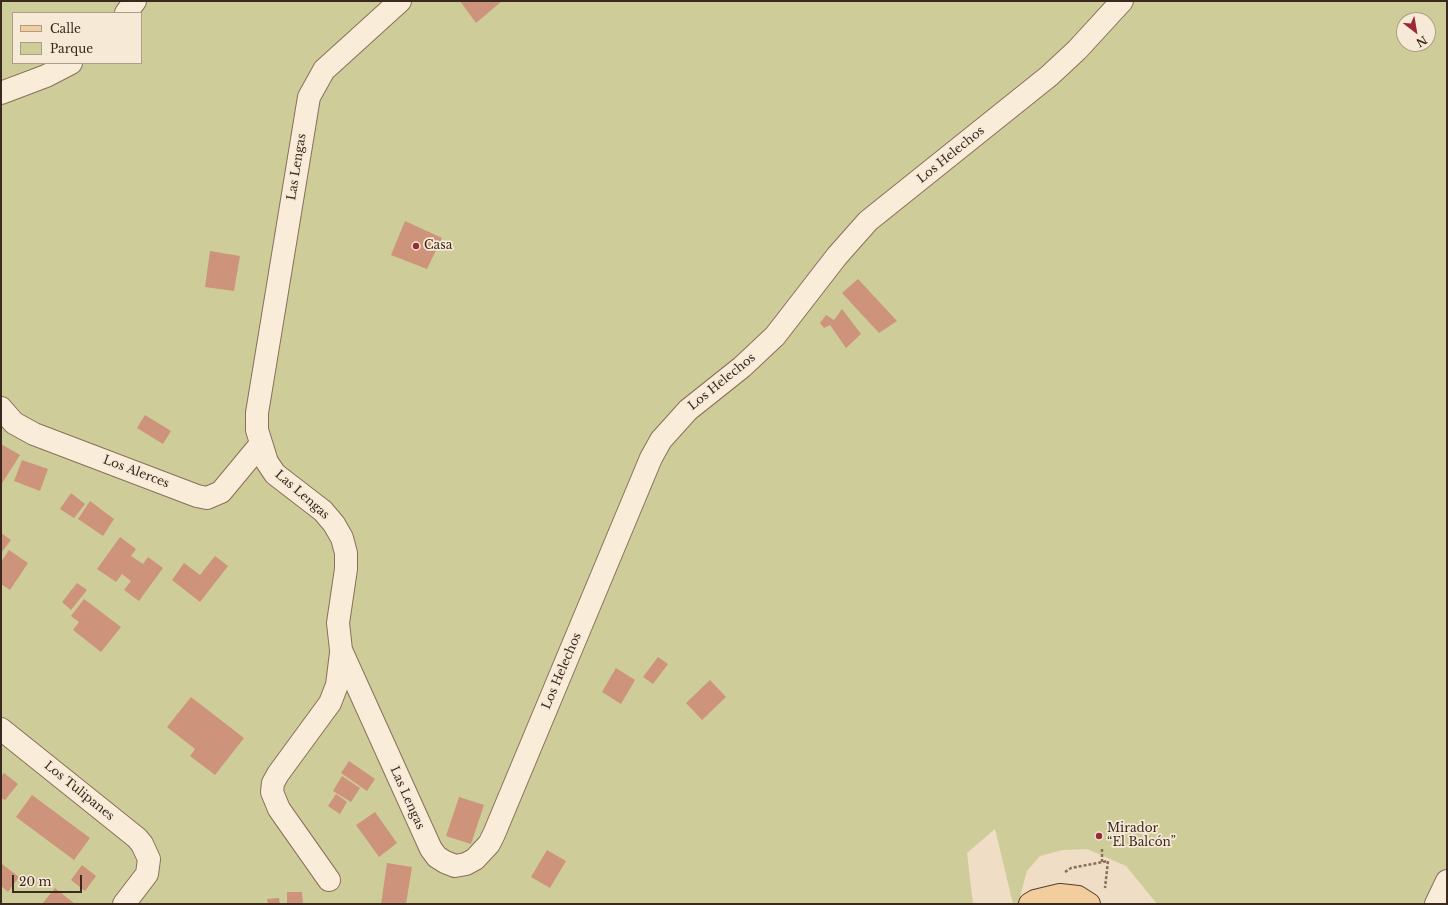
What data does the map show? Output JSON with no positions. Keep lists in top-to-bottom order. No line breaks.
{"streets":{"street":["Los Helechos","Las Lengas","Los Alerces","Los Tulipanes"]},"crossings":[["Los Helechos","Las Lengas"],["Las Lengas","Los Alerces"]],"places":["Casa","Mirador “El Balcón”"],"legend":["Calle","Parque"],"scale_bar":"20 m","north":"bottom right"}
